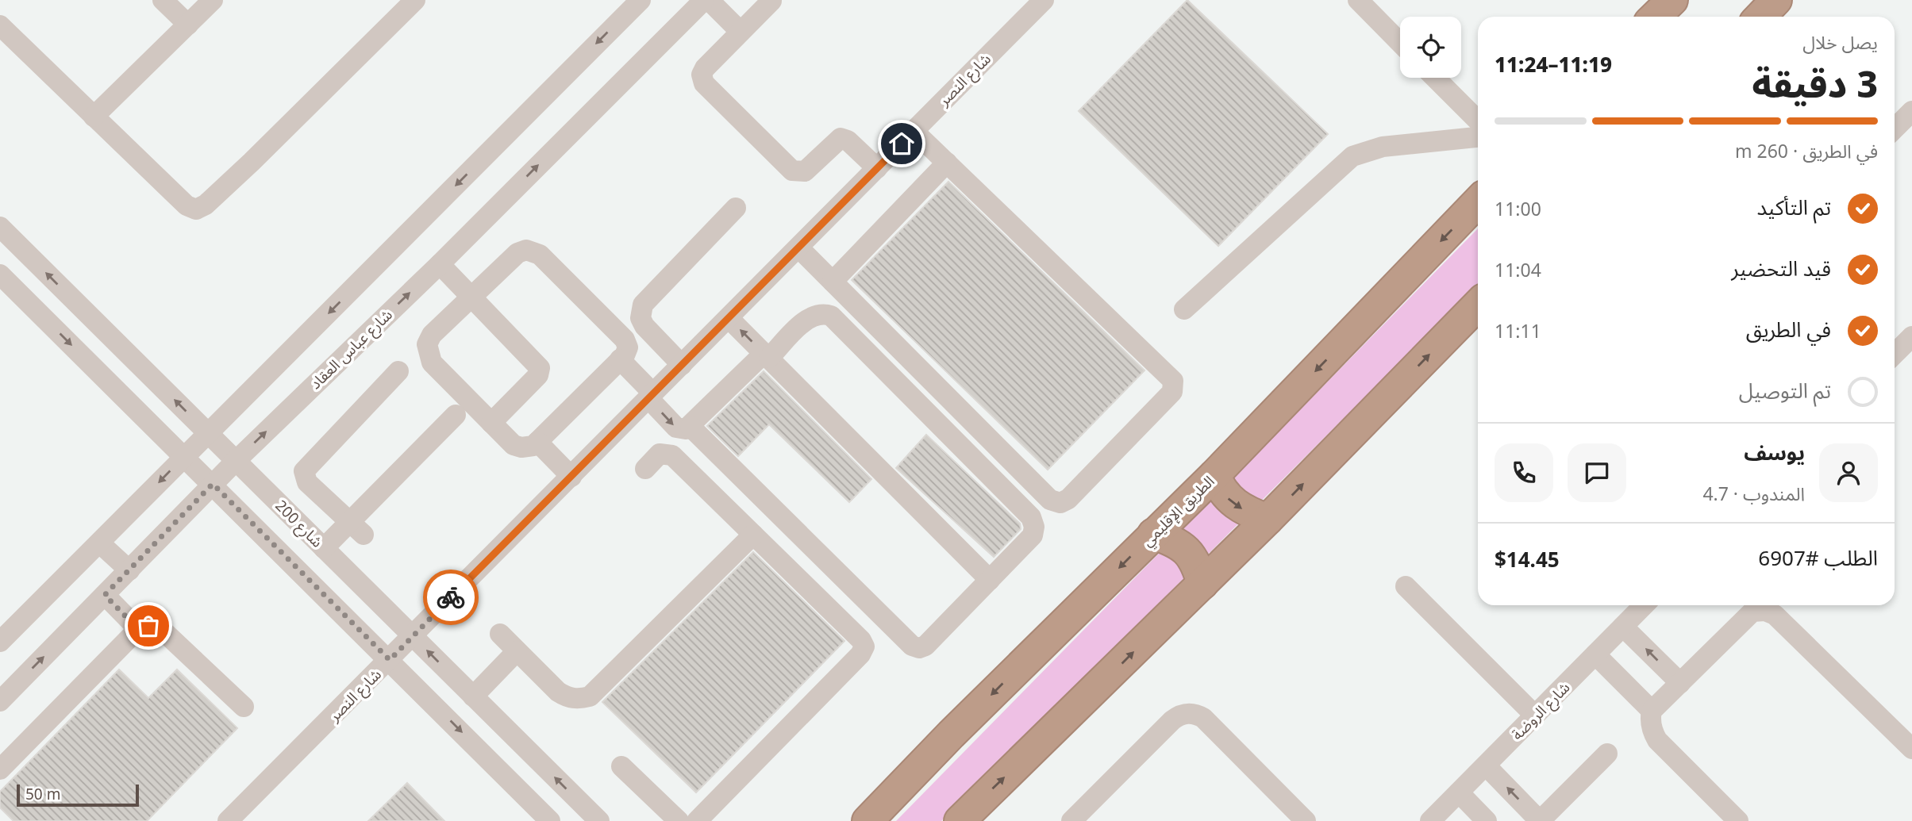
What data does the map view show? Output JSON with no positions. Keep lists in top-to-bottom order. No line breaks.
{"streets":{"highway":["الطريق الإقليمي"],"street":["شارع النصر","شارع عباس العقاد","شارع 200","شارع الروضة"]},"crossings":[["شارع النصر","شارع 200"],["شارع عباس العقاد","شارع 200"]],"scale_bar":"50 m","page":{"heading":["3 دقيقة","يصل خلال","11:19–11:24"],"panel":["يوسف","المندوب · 4.7","الطلب #6907","$14.45"],"bar":"في الطريق · 260 m","list":[["تم التأكيد","11:00"],["قيد التحضير","11:04"],["في الطريق","11:11"],"تم التوصيل"],"scale":"50 m"}}
